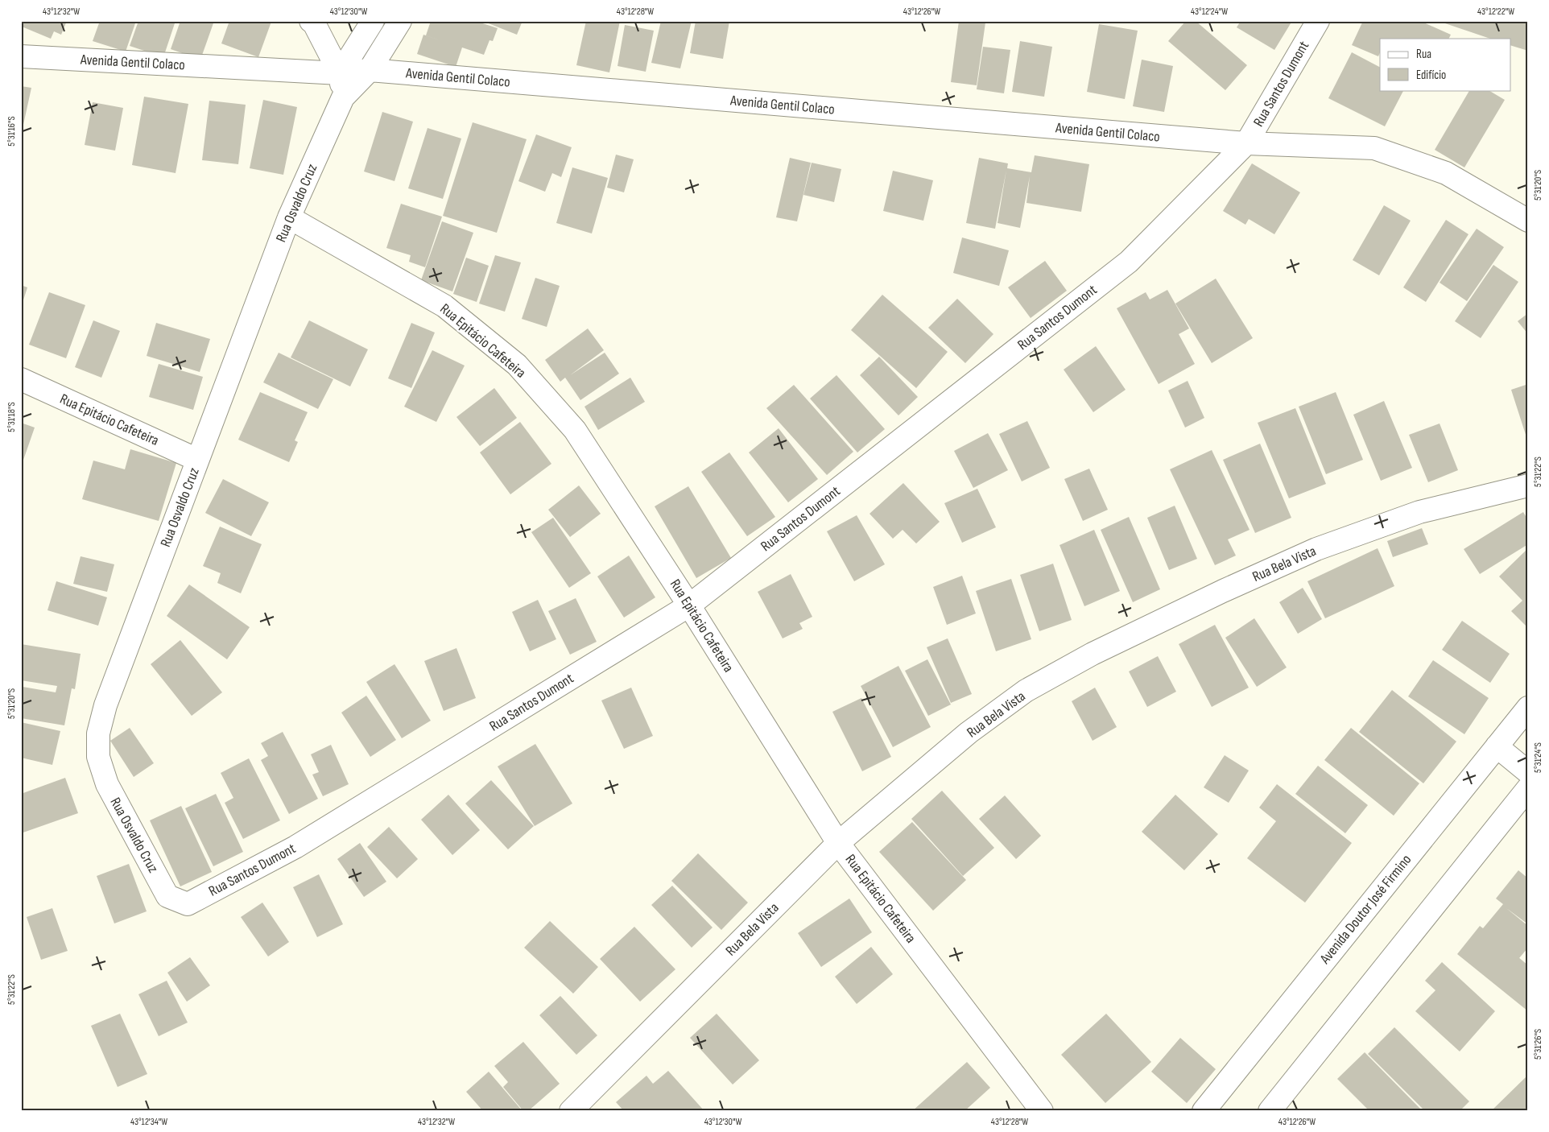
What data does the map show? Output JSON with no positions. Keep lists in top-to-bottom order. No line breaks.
{"streets":{"street":["Avenida Gentil Colaco","Rua Santos Dumont","Rua Osvaldo Cruz","Rua Epitácio Cafeteira","Rua Bela Vista","Avenida Doutor José Firmino"]},"crossings":[["Avenida Gentil Colaco","Rua Santos Dumont"],["Avenida Gentil Colaco","Rua Osvaldo Cruz"],["Rua Santos Dumont","Rua Osvaldo Cruz"],["Rua Santos Dumont","Rua Epitácio Cafeteira"],["Rua Osvaldo Cruz","Rua Epitácio Cafeteira"],["Rua Epitácio Cafeteira","Rua Bela Vista"]],"legend":["Rua","Edifício"],"coordinates":["43°12'32\"W","43°12'30\"W","43°12'28\"W","43°12'26\"W","43°12'24\"W","43°12'22\"W","5°31'16\"S","5°31'20\"S","5°31'18\"S","5°31'22\"S","5°31'24\"S","5°31'26\"S","43°12'34\"W"]}
